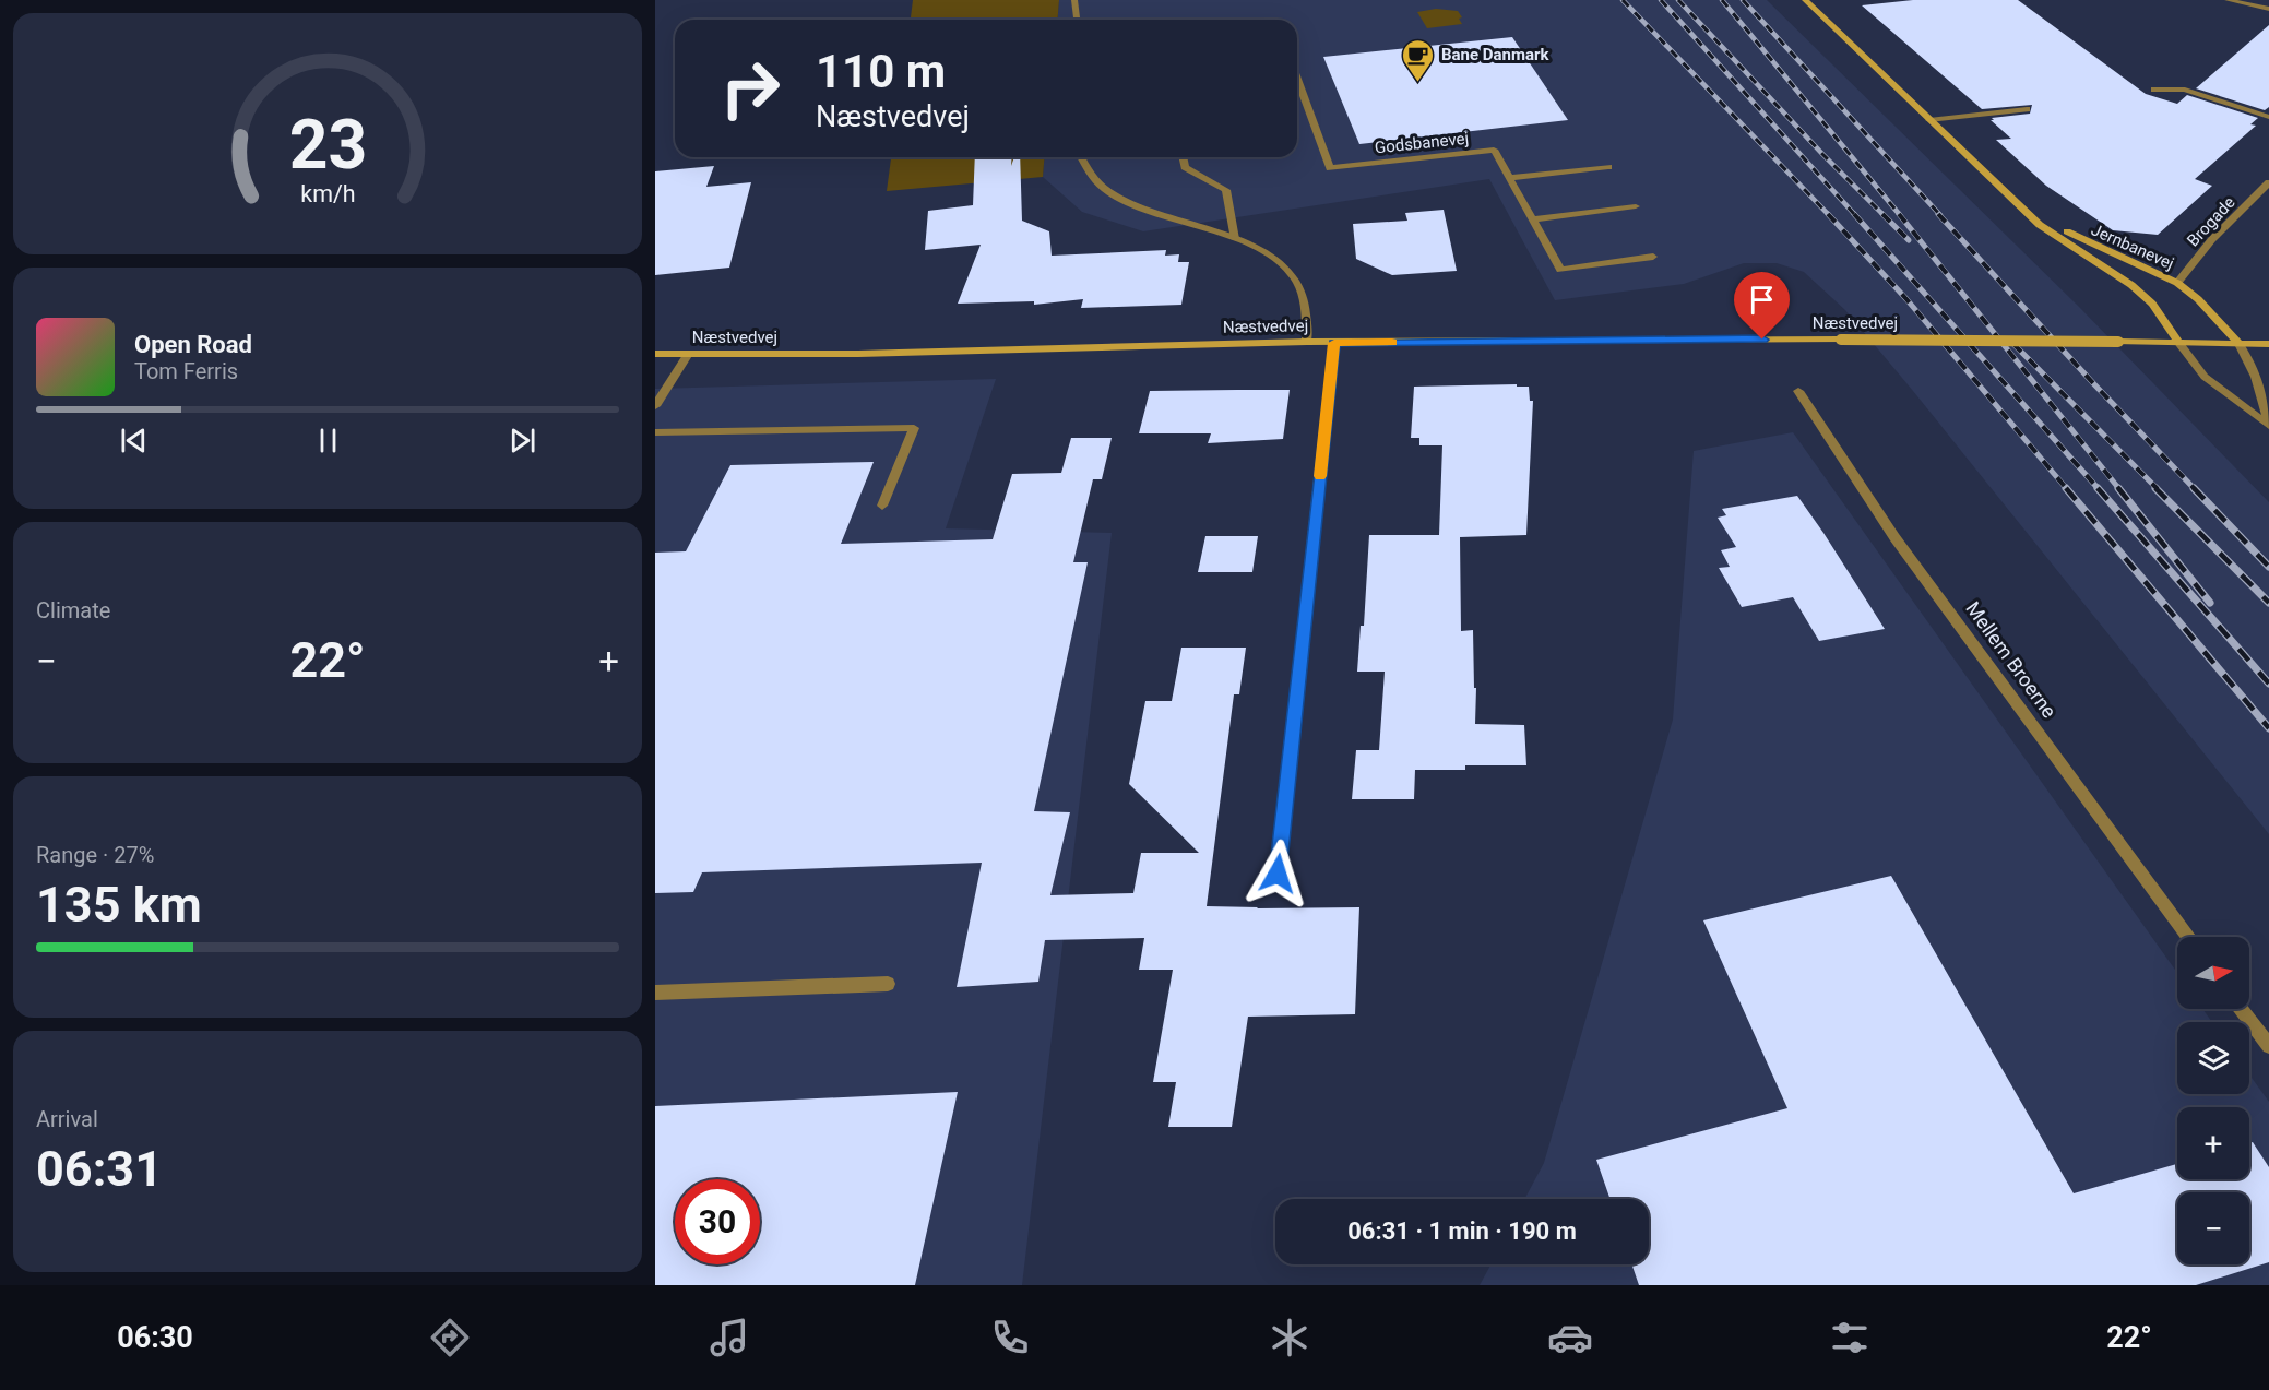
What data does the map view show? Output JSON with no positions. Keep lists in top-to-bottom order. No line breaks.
{"streets":{"main road":["Jernbanevej","Næstvedvej"],"street":["Godsbanevej","Brogade","Mellem Broerne"]},"crossings":[["Brogade","Jernbanevej"],["Jernbanevej","Næstvedvej"]],"places":{"cafe":["Bane Danmark"]},"north":"right","page":{"turn":["110 m","Næstvedvej"],"song":["Open Road","Tom Ferris"],"tile":["Climate",["Range · 27%","135 km"],["Arrival","06:31"]],"heat":["−","22°","+"],"map_buttons":["+","−"],"limit":"30","trip":"06:31 · 1 min · 190 m","tabs":["06:30","22°"],"gauge":["23","km/h"]}}
